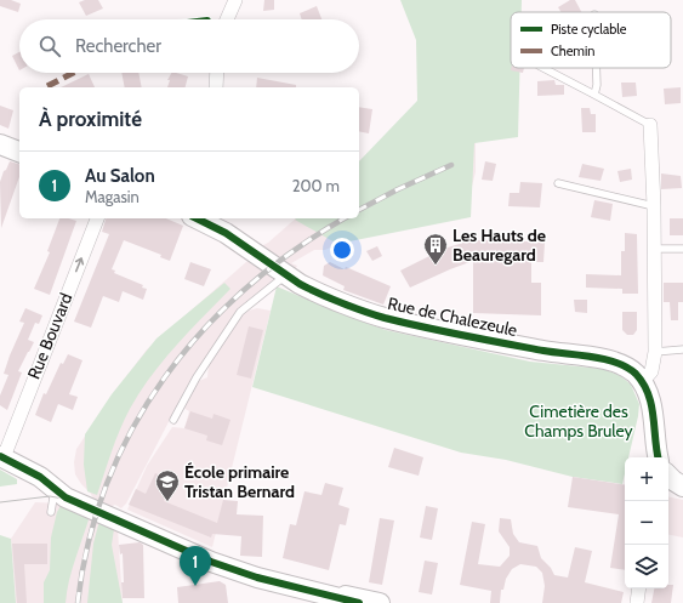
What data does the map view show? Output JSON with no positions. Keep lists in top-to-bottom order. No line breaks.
{"streets":{"street":["Rue de Chalezeule","Rue Bouvard"]},"one_way":["Rue Bouvard"],"parks":["Cimetière des Champs Bruley"],"places":{"building":["Les Hauts de Beauregard"],"school or university":["École primaire Tristan Bernard"]},"legend":["Piste cyclable","Chemin"],"page":{"search":"Rechercher","heading":"À proximité","list":[{"mark":"1","name":"Au Salon","note":"Magasin","value":"200 m"}],"map_buttons":["+","−"],"pins":"1"}}
